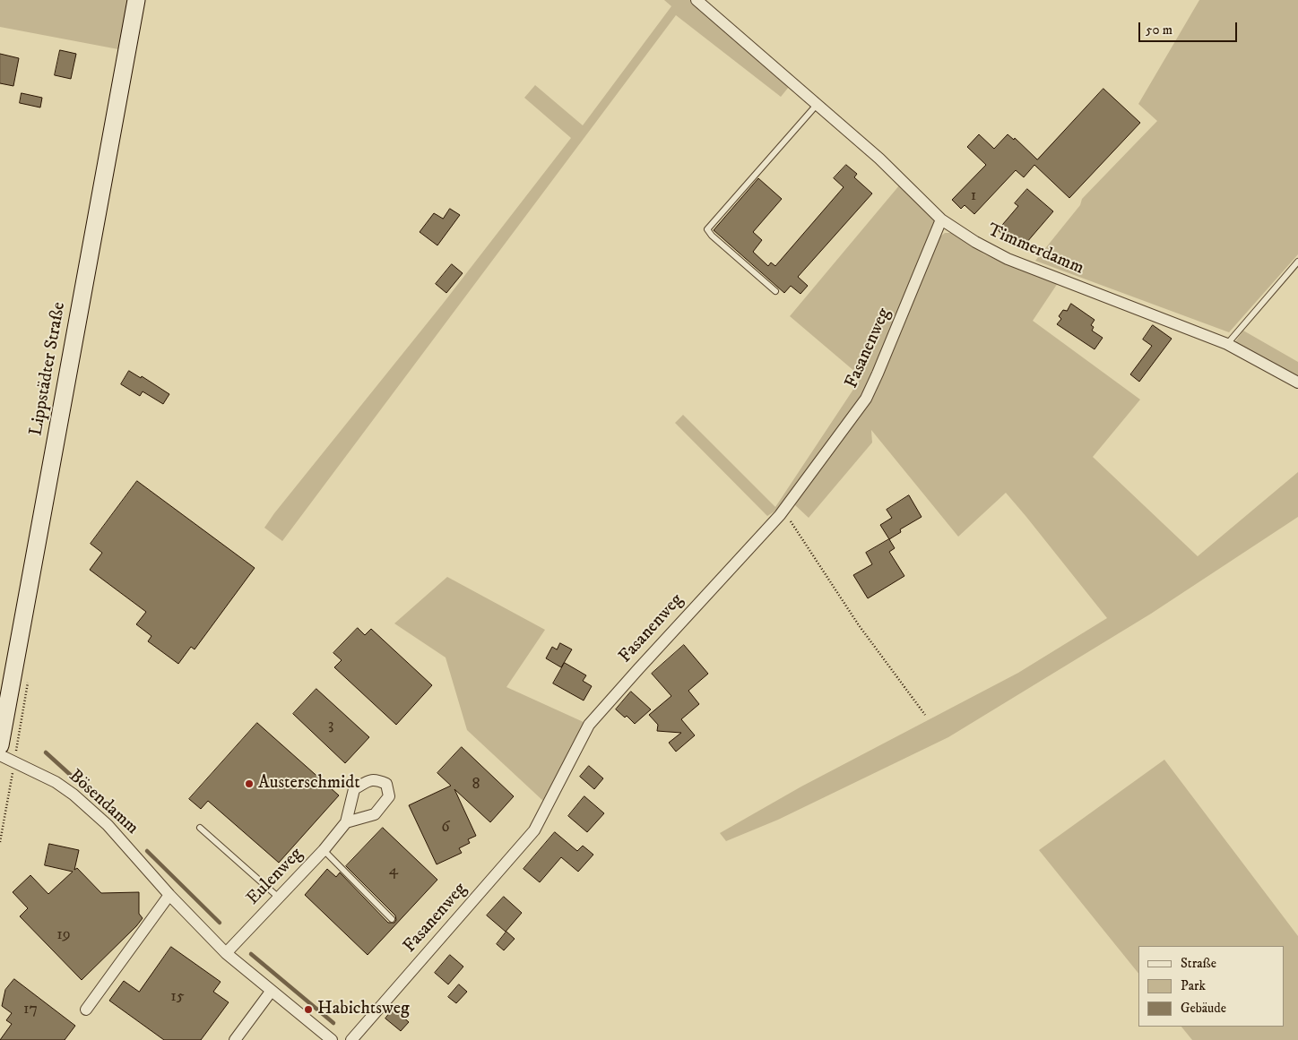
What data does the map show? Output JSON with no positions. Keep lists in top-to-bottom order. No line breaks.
{"streets":{"main road":["Lippstädter Straße"],"street":["Timmerdamm","Fasanenweg","Bösendamm","Eulenweg"]},"crossings":[["Timmerdamm","Fasanenweg"],["Bösendamm","Eulenweg"]],"places":["Austerschmidt","Habichtsweg"],"house_numbers":["1","3","8","6","4","19","15","17"],"legend":["Straße","Park","Gebäude"],"scale_bar":"50 m"}
